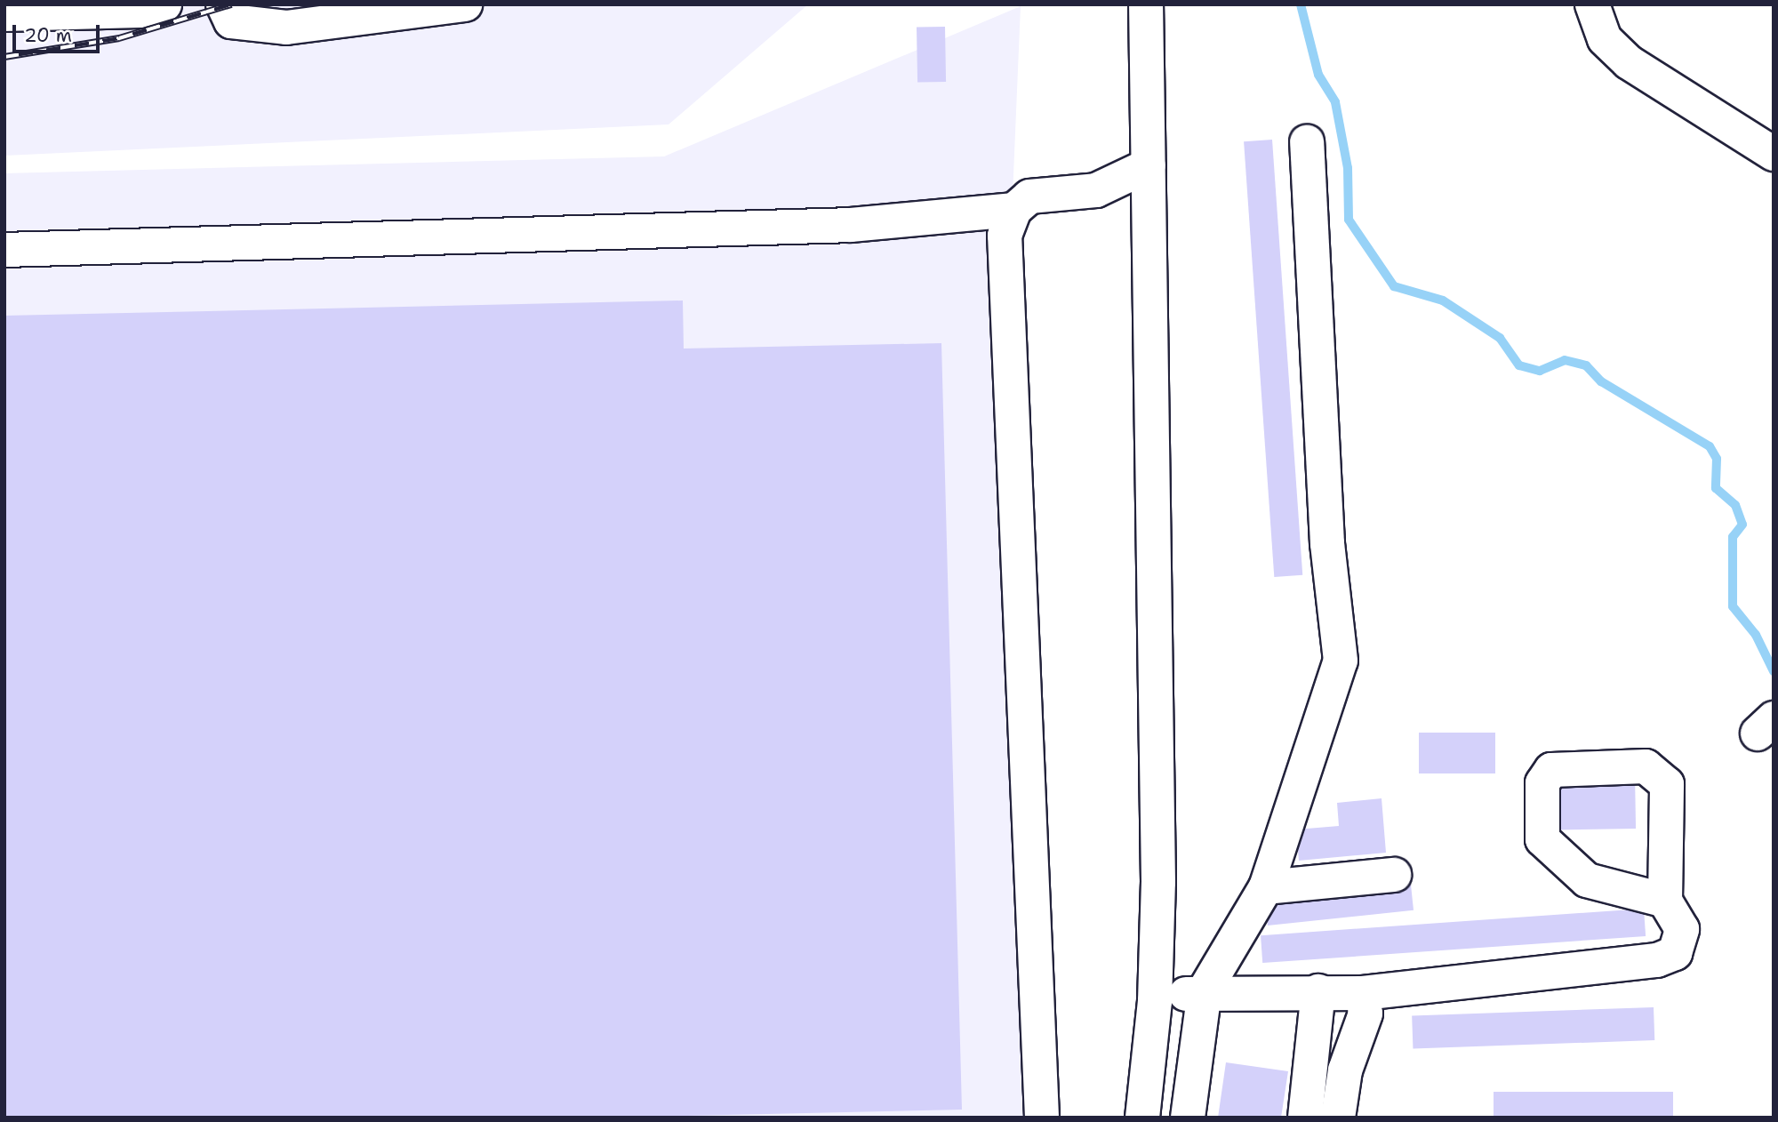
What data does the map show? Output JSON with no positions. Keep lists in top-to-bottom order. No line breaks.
{"scale_bar":"20 m"}
